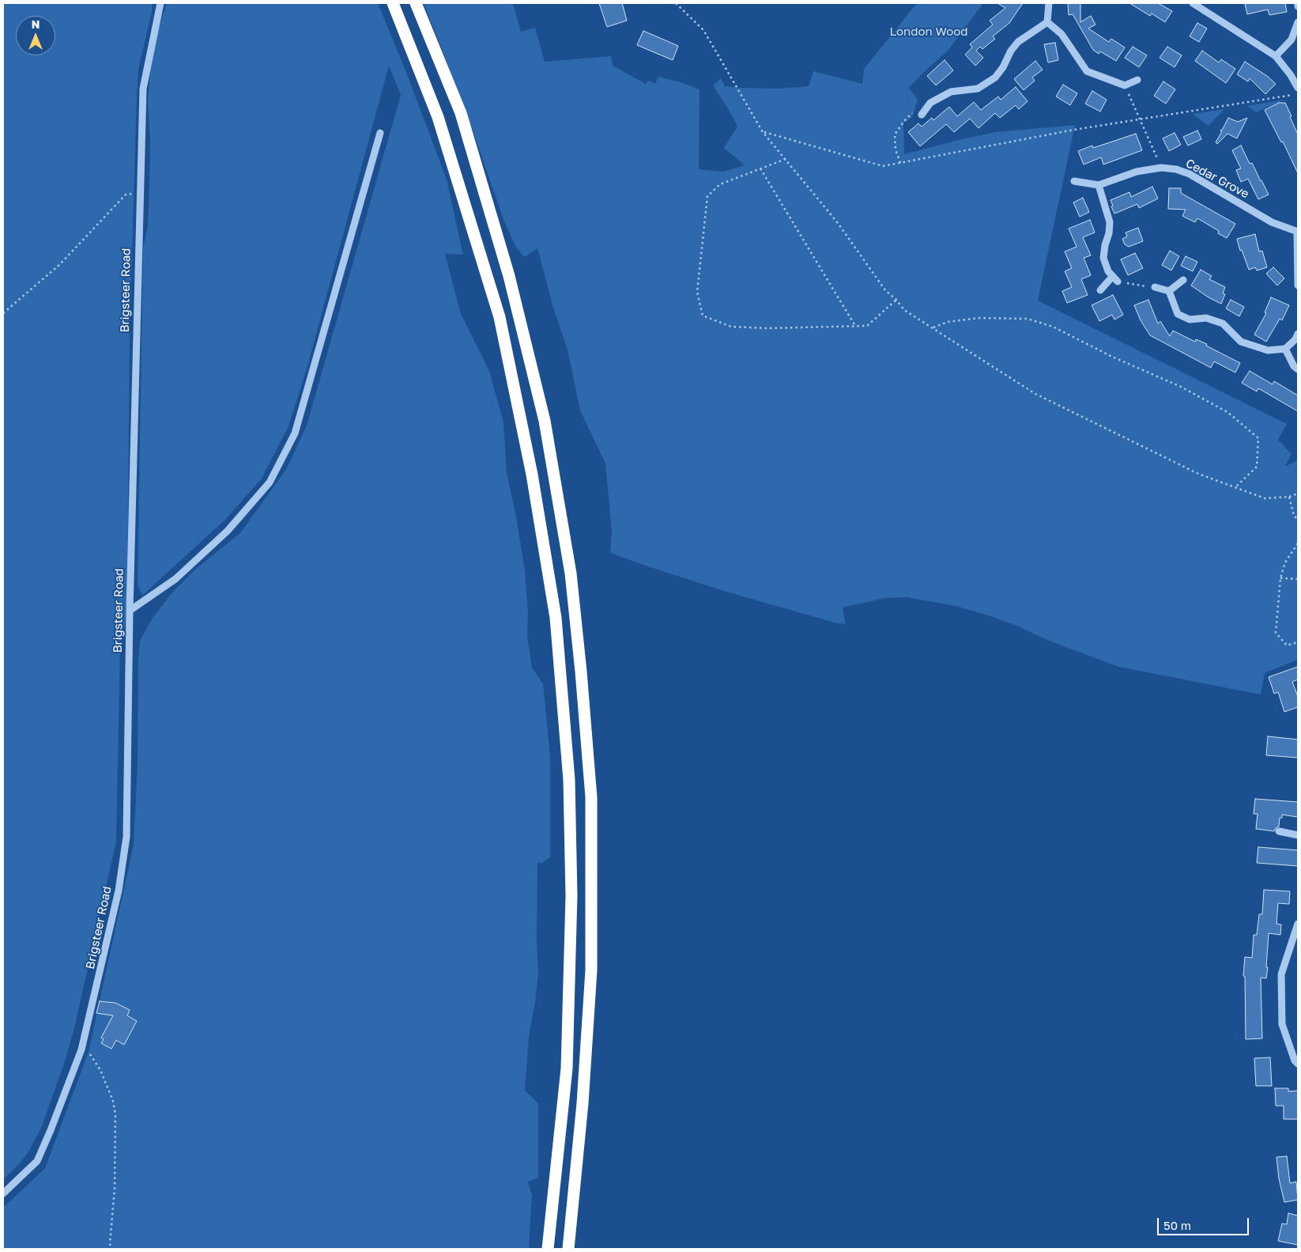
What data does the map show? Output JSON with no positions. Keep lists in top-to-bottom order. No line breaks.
{"streets":{"street":["Cedar Grove","Brigsteer Road"]},"parks":["London Wood"],"scale_bar":"50 m","north":"top"}
